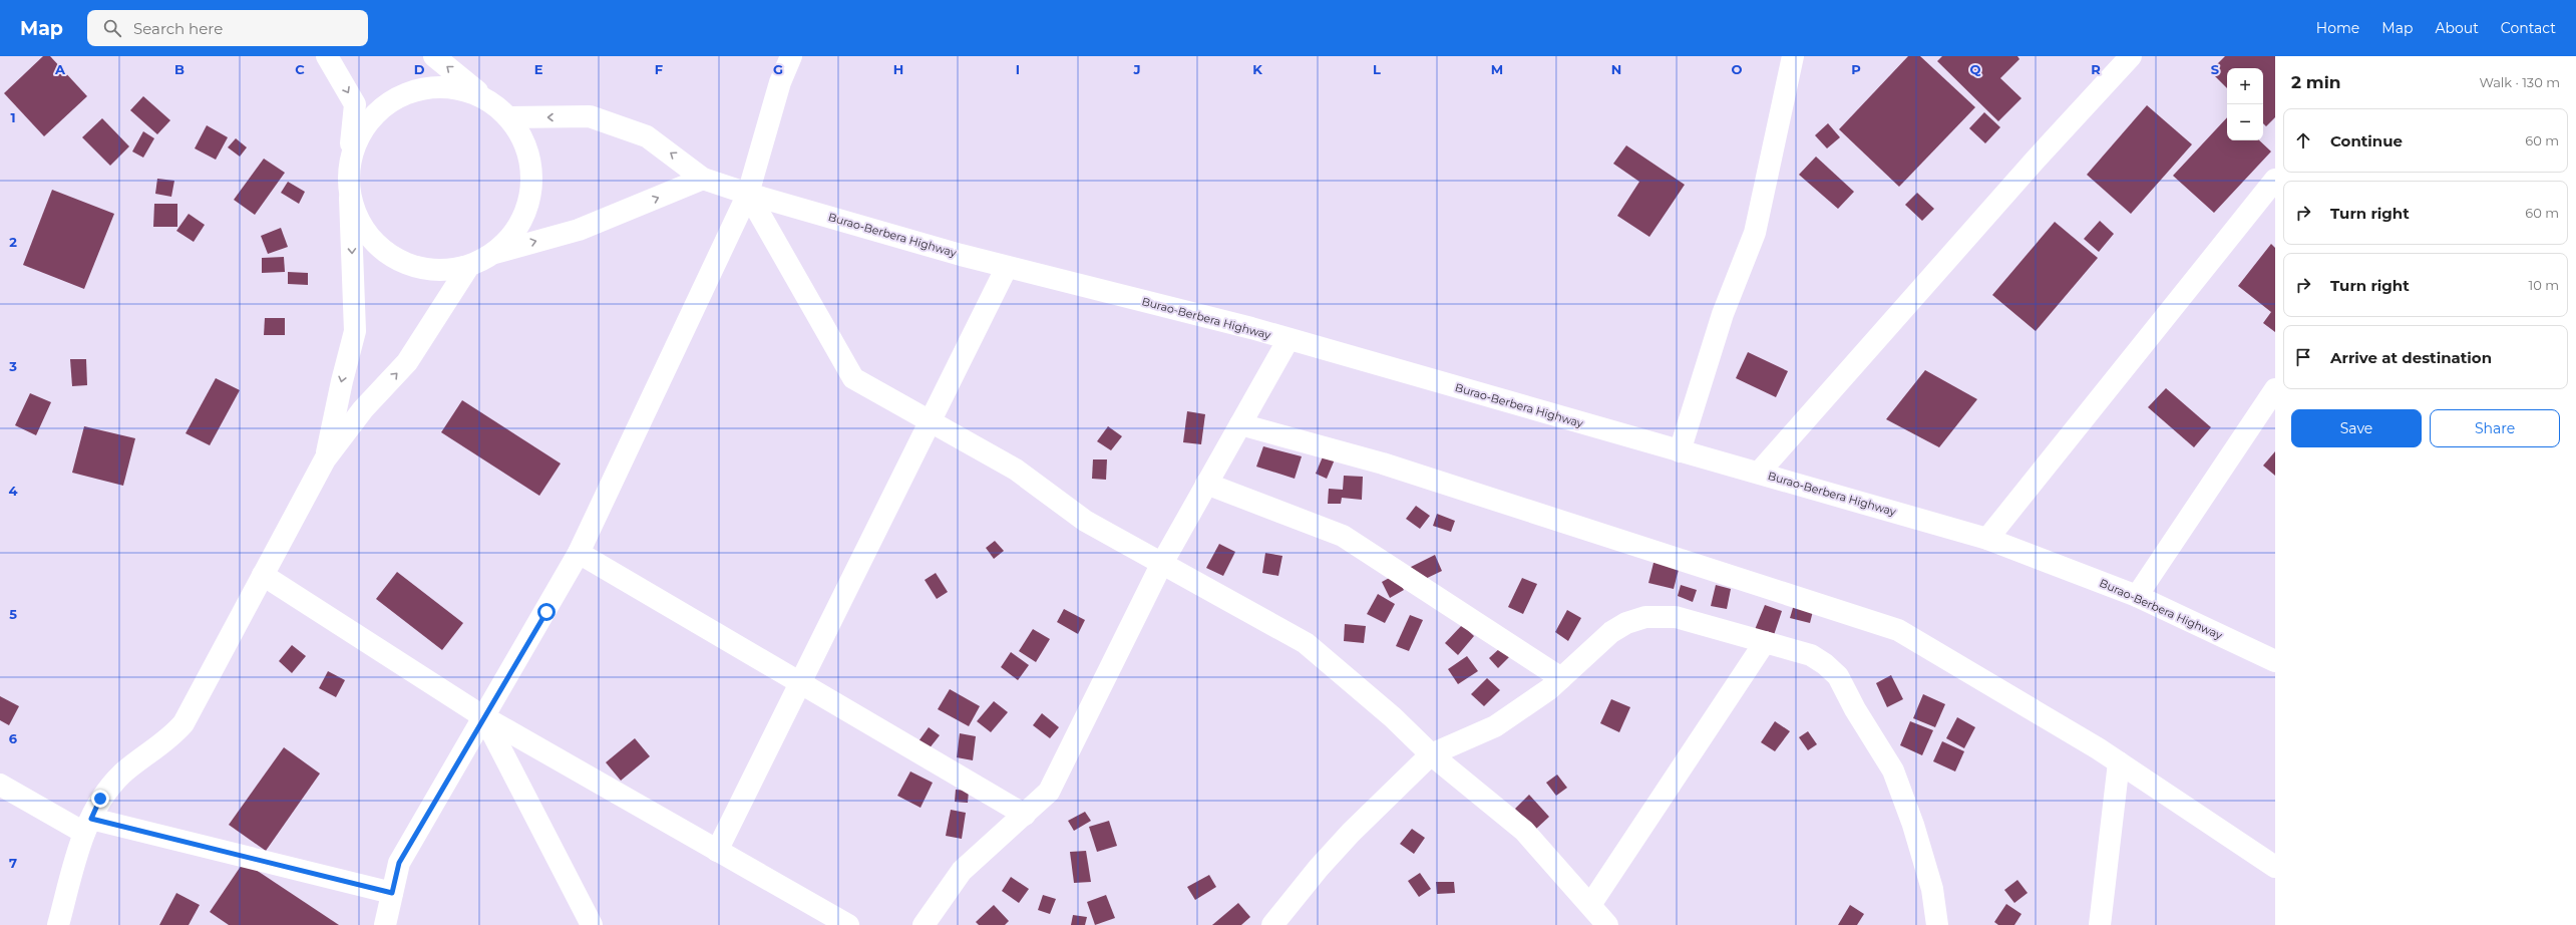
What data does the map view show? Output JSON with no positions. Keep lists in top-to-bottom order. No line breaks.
{"streets":{"main road":["Burao-Berbera Highway"]},"page":{"header":"Map","search":"Search here","nav":["Home","Map","About","Contact"],"heading":["2 min","Walk · 130 m"],"map_buttons":["+","−"],"list":[["Continue","60 m"],["Turn right","60 m"],["Turn right","10 m"],"Arrive at destination"],"buttons":["Save","Share"]},"grid":{"columns":["A","B","C","D","E","F","G","H","I","J","K","L","M","N","O","P","Q","R","S"],"rows":["1","2","3","4","5","6","7"]}}
